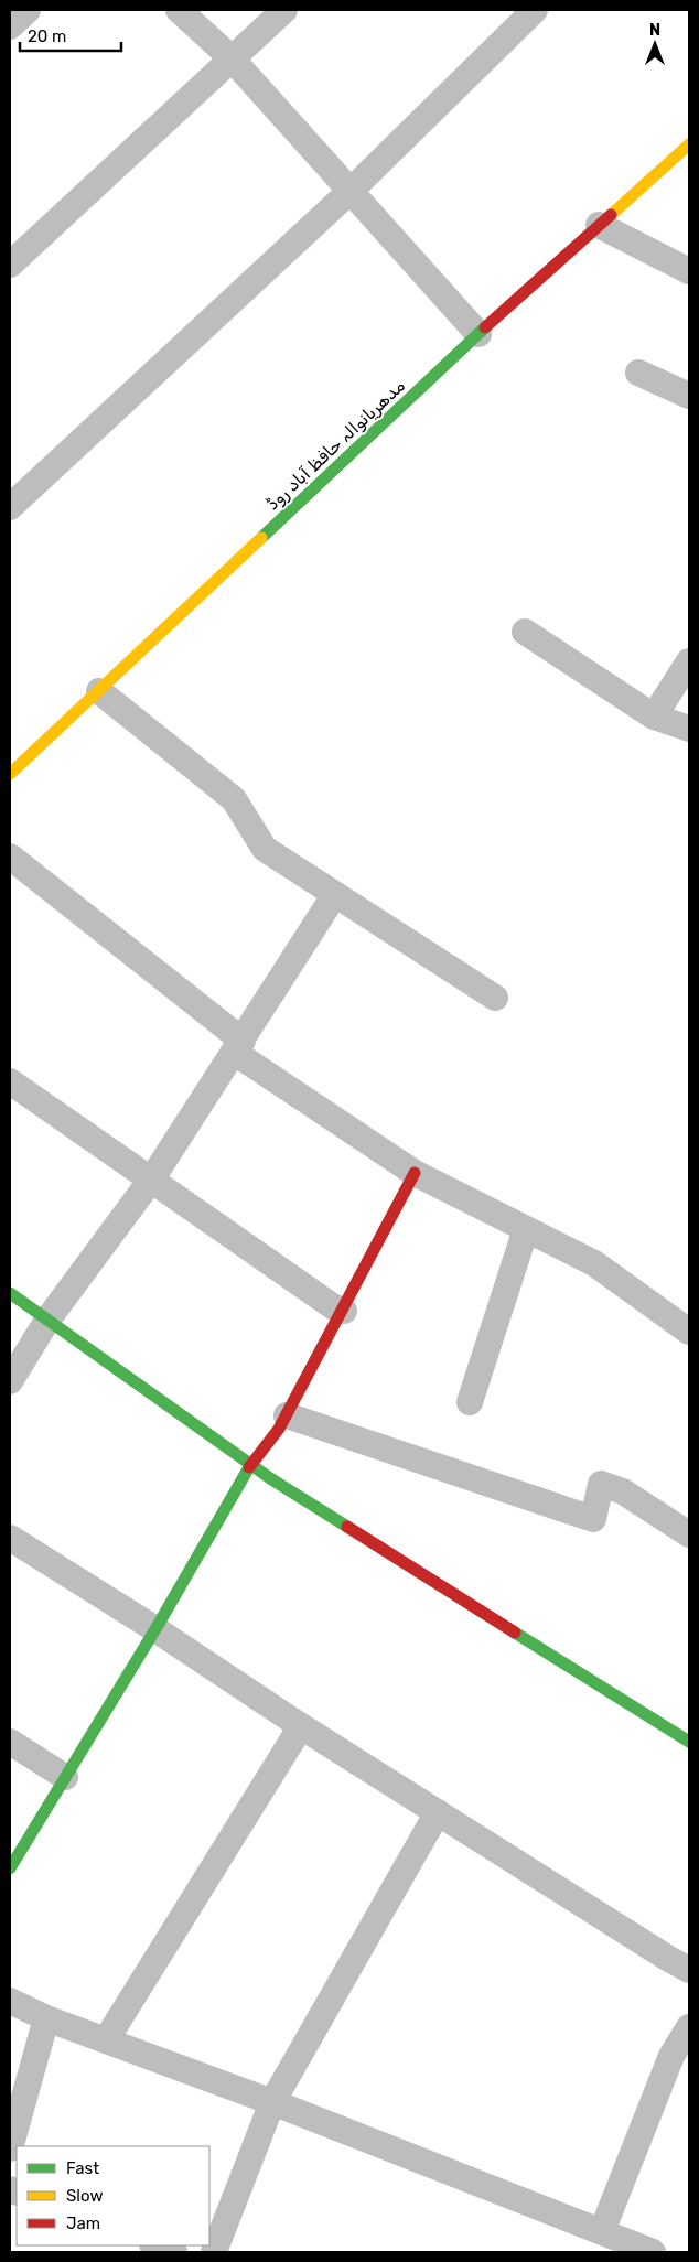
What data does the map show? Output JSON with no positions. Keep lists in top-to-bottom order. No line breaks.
{"streets":{"street":["مدھریانوالہ حافظ آباد روڈ"]},"legend":["Fast","Slow","Jam"],"scale_bar":"20 m","north":"top"}
